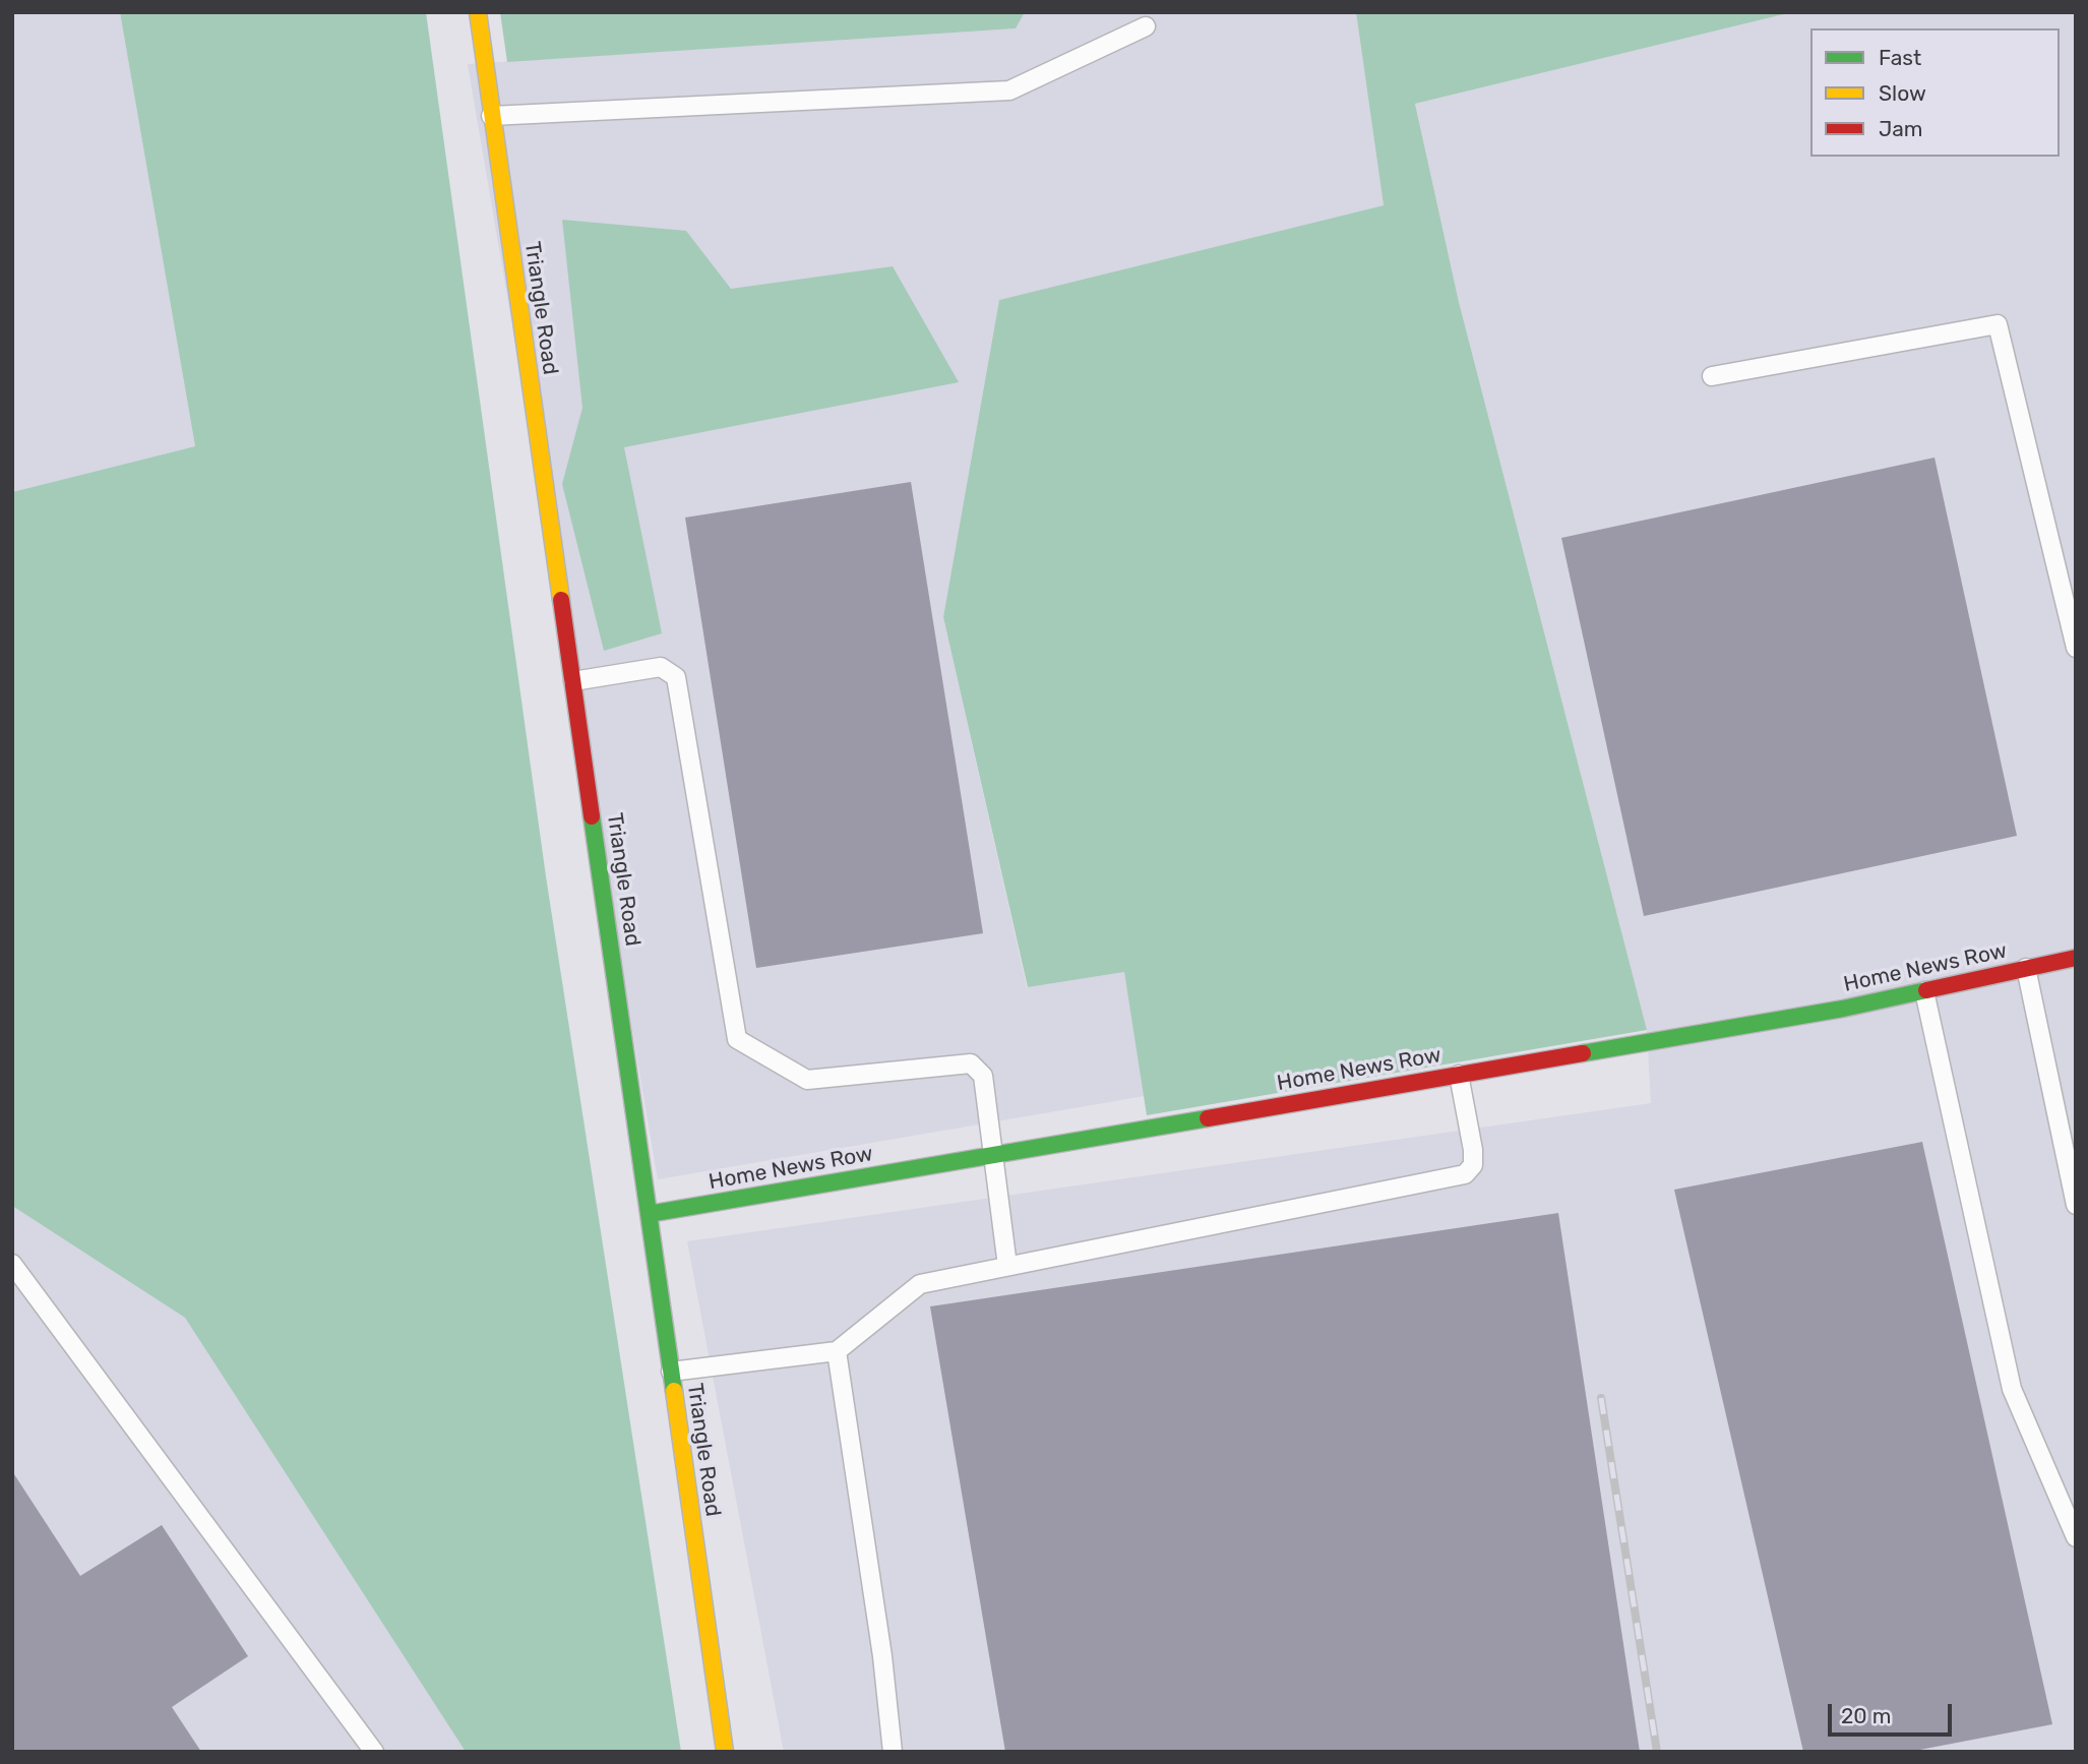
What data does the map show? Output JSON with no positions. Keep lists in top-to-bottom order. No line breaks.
{"streets":{"street":["Triangle Road","Home News Row"]},"crossings":[["Triangle Road","Home News Row"]],"legend":["Fast","Slow","Jam"],"scale_bar":"20 m"}
